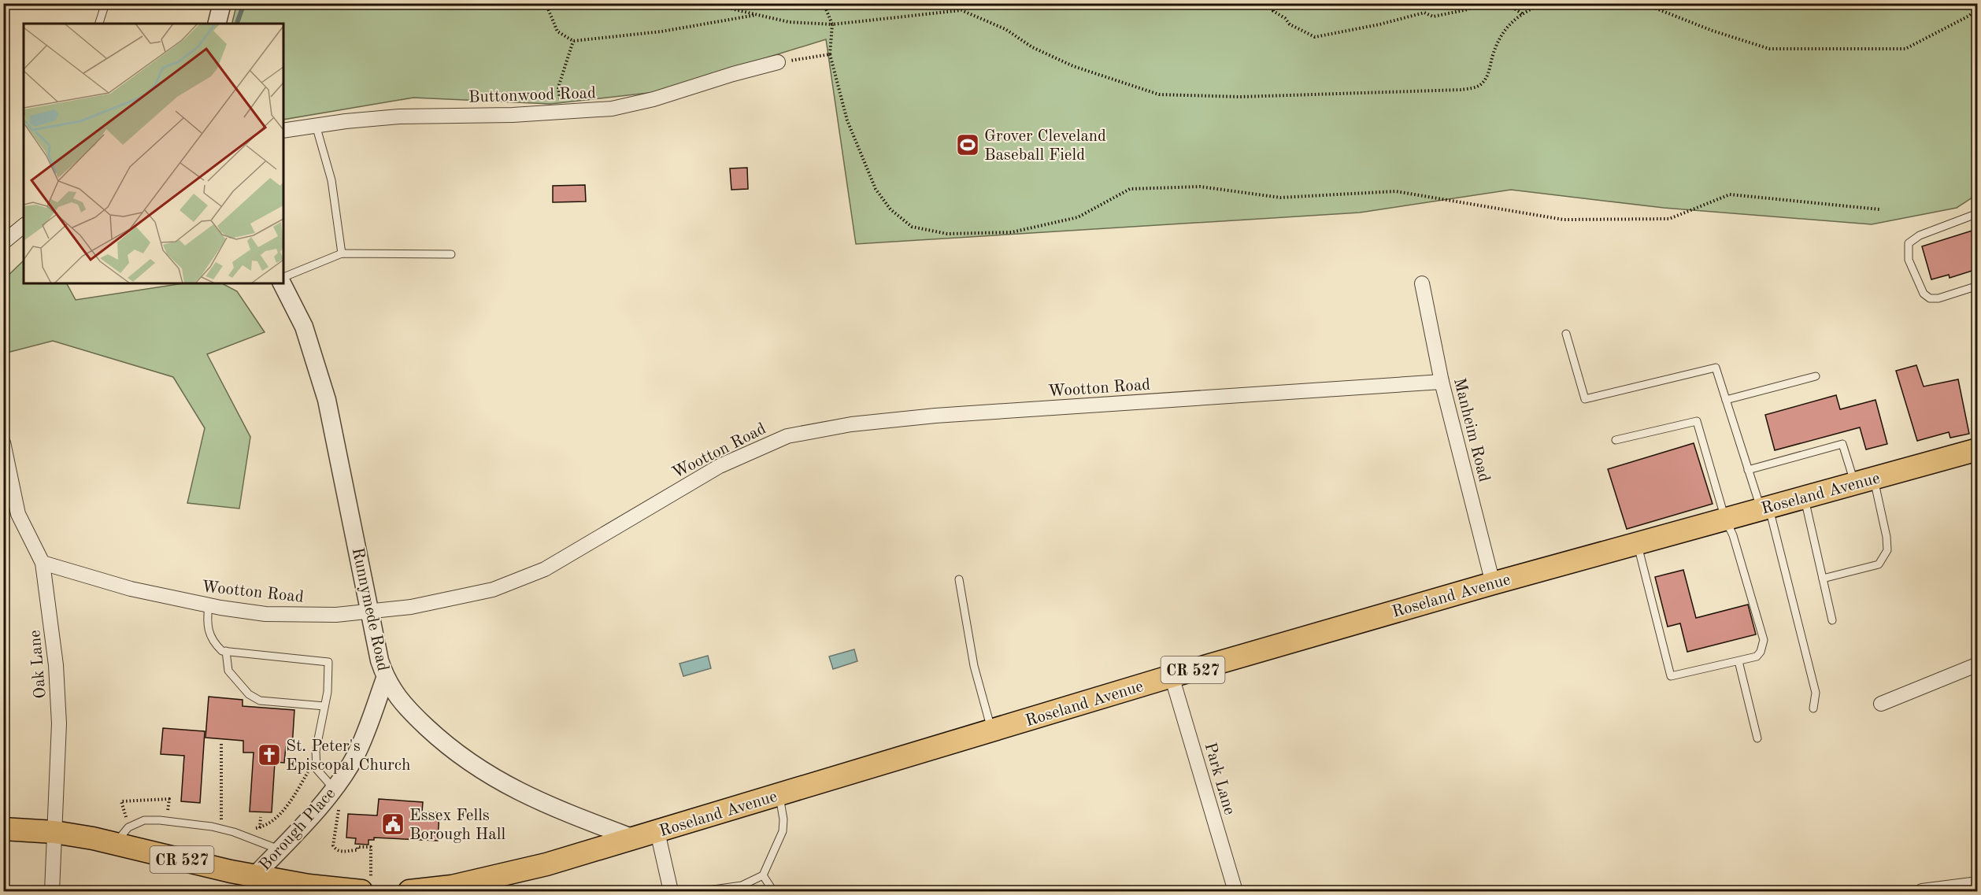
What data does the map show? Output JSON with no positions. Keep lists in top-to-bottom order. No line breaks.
{"streets":{"main road":["Roseland Avenue","CR 527"],"street":["Buttonwood Road","Wootton Road","Manheim Road","Runnymede Road","Oak Lane","Park Lane","Borough Place"]},"crossings":[["Wootton Road","Manheim Road"],["Wootton Road","Runnymede Road"],["Wootton Road","Oak Lane"],["Manheim Road","Roseland Avenue"],["Roseland Avenue","Runnymede Road"],["Roseland Avenue","Park Lane"],["Runnymede Road","Borough Place"],["Oak Lane","CR 527"],["CR 527","Borough Place"]],"places":{"sports":["Grover Cleveland Baseball Field"],"church":["St. Peter's Episcopal Church"],"public building":["Essex Fells Borough Hall"]}}
